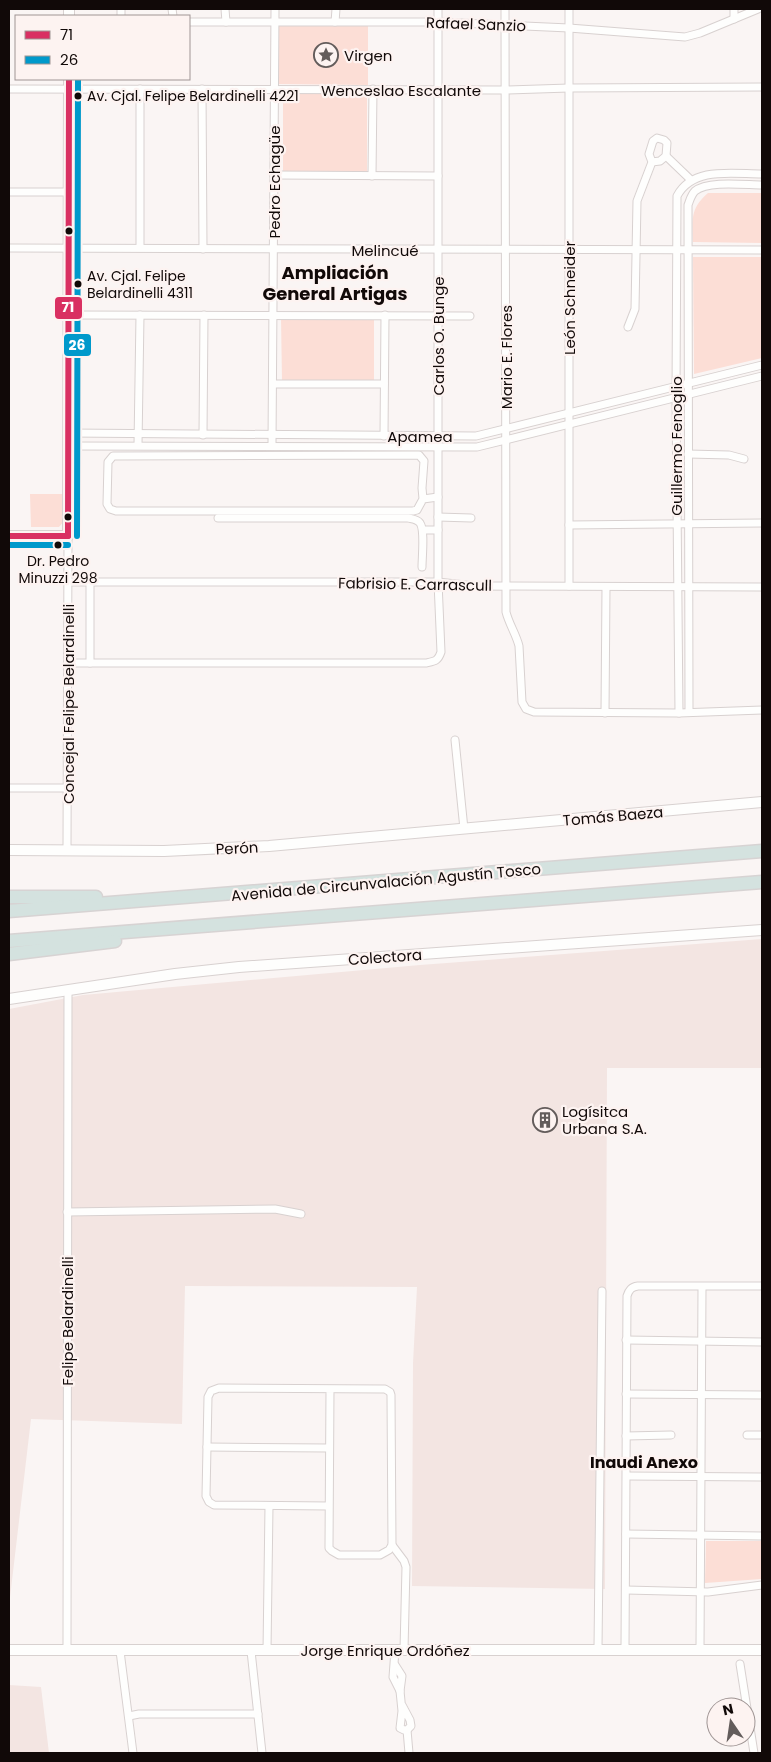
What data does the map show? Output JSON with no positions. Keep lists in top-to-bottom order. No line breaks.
{"streets":{"highway":["Avenida de Circunvalación Agustín Tosco"],"street":["Rafael Sanzio","Wenceslao Escalante","Pedro Echagüe","Melincué","León Schneider","Carlos O. Bunge","Mario E. Flores","Apamea","Guillermo Fenoglio","Fabrisio E. Carrascull","Concejal Felipe Belardinelli","Tomás Baeza","Perón","Colectora","Felipe Belardinelli","Jorge Enrique Ordóñez"]},"crossings":[["Rafael Sanzio","Pedro Echagüe"],["Rafael Sanzio","León Schneider"],["Rafael Sanzio","Carlos O. Bunge"],["Rafael Sanzio","Mario E. Flores"],["Wenceslao Escalante","Pedro Echagüe"],["Wenceslao Escalante","León Schneider"],["Wenceslao Escalante","Carlos O. Bunge"],["Wenceslao Escalante","Mario E. Flores"],["Wenceslao Escalante","Concejal Felipe Belardinelli"],["Pedro Echagüe","Melincué"],["Pedro Echagüe","Apamea"],["Melincué","León Schneider"],["Melincué","Carlos O. Bunge"],["Melincué","Mario E. Flores"],["Melincué","Guillermo Fenoglio"],["Melincué","Concejal Felipe Belardinelli"],["León Schneider","Apamea"],["León Schneider","Fabrisio E. Carrascull"],["Carlos O. Bunge","Apamea"],["Carlos O. Bunge","Fabrisio E. Carrascull"],["Mario E. Flores","Apamea"],["Mario E. Flores","Fabrisio E. Carrascull"],["Apamea","Guillermo Fenoglio"],["Apamea","Concejal Felipe Belardinelli"],["Guillermo Fenoglio","Fabrisio E. Carrascull"],["Fabrisio E. Carrascull","Concejal Felipe Belardinelli"],["Concejal Felipe Belardinelli","Perón"],["Tomás Baeza","Perón"],["Colectora","Felipe Belardinelli"],["Felipe Belardinelli","Jorge Enrique Ordóñez"]],"districts":["Ampliación General Artigas","Inaudi Anexo"],"places":{"place":["Virgen"],"other":["Av. Cjal. Felipe Belardinelli 4221","Av. Cjal. Felipe Belardinelli 4311","Dr. Pedro Minuzzi 298"],"building":["Logísitca Urbana S.A."]},"lines":["transit line 71","transit line 26"],"legend":["71","26"],"north":"top"}
